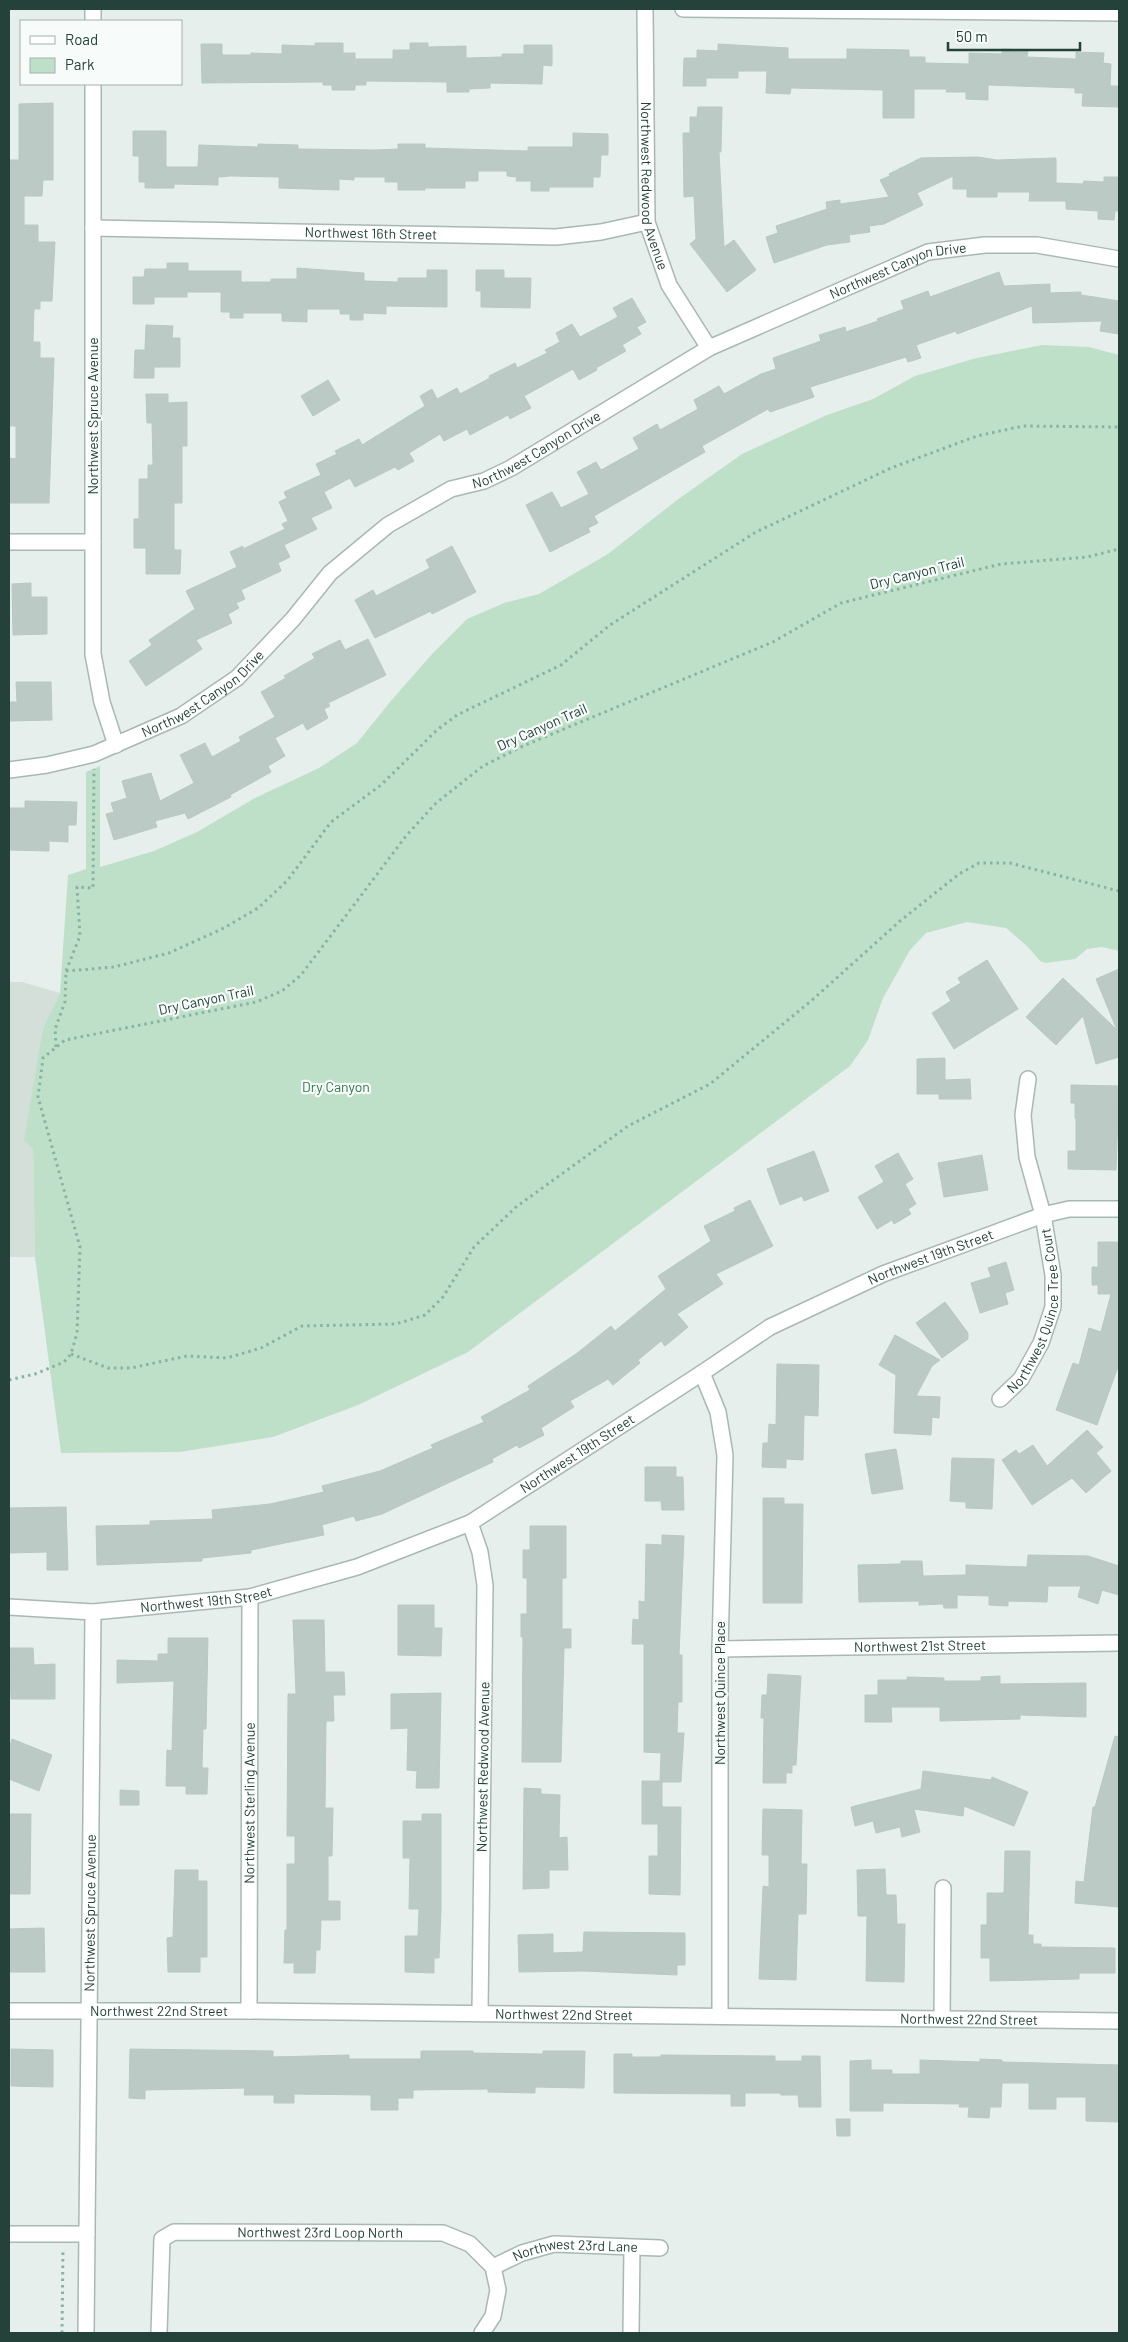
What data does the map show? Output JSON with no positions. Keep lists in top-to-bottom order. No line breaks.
{"streets":{"street":["Northwest Redwood Avenue","Northwest 16th Street","Northwest Canyon Drive","Northwest Spruce Avenue","Northwest 19th Street","Northwest Quince Tree Court","Northwest 21st Street","Northwest Quince Place","Northwest Sterling Avenue","Northwest 22nd Street","Northwest 23rd Loop North","Northwest 23rd Lane"],"path":["Dry Canyon Trail"]},"crossings":[["Northwest Redwood Avenue","Northwest 16th Street"],["Northwest Redwood Avenue","Northwest Canyon Drive"],["Northwest Redwood Avenue","Northwest 19th Street"],["Northwest Redwood Avenue","Northwest 22nd Street"],["Northwest 16th Street","Northwest Spruce Avenue"],["Northwest Canyon Drive","Northwest Spruce Avenue"],["Northwest Spruce Avenue","Northwest 19th Street"],["Northwest Spruce Avenue","Northwest 22nd Street"],["Northwest 19th Street","Northwest Quince Tree Court"],["Northwest 19th Street","Northwest Quince Place"],["Northwest 19th Street","Northwest Sterling Avenue"],["Northwest 21st Street","Northwest Quince Place"],["Northwest Quince Place","Northwest 22nd Street"],["Northwest Sterling Avenue","Northwest 22nd Street"],["Northwest 23rd Loop North","Northwest 23rd Lane"]],"parks":["Dry Canyon"],"legend":["Road","Park"],"scale_bar":"50 m"}
